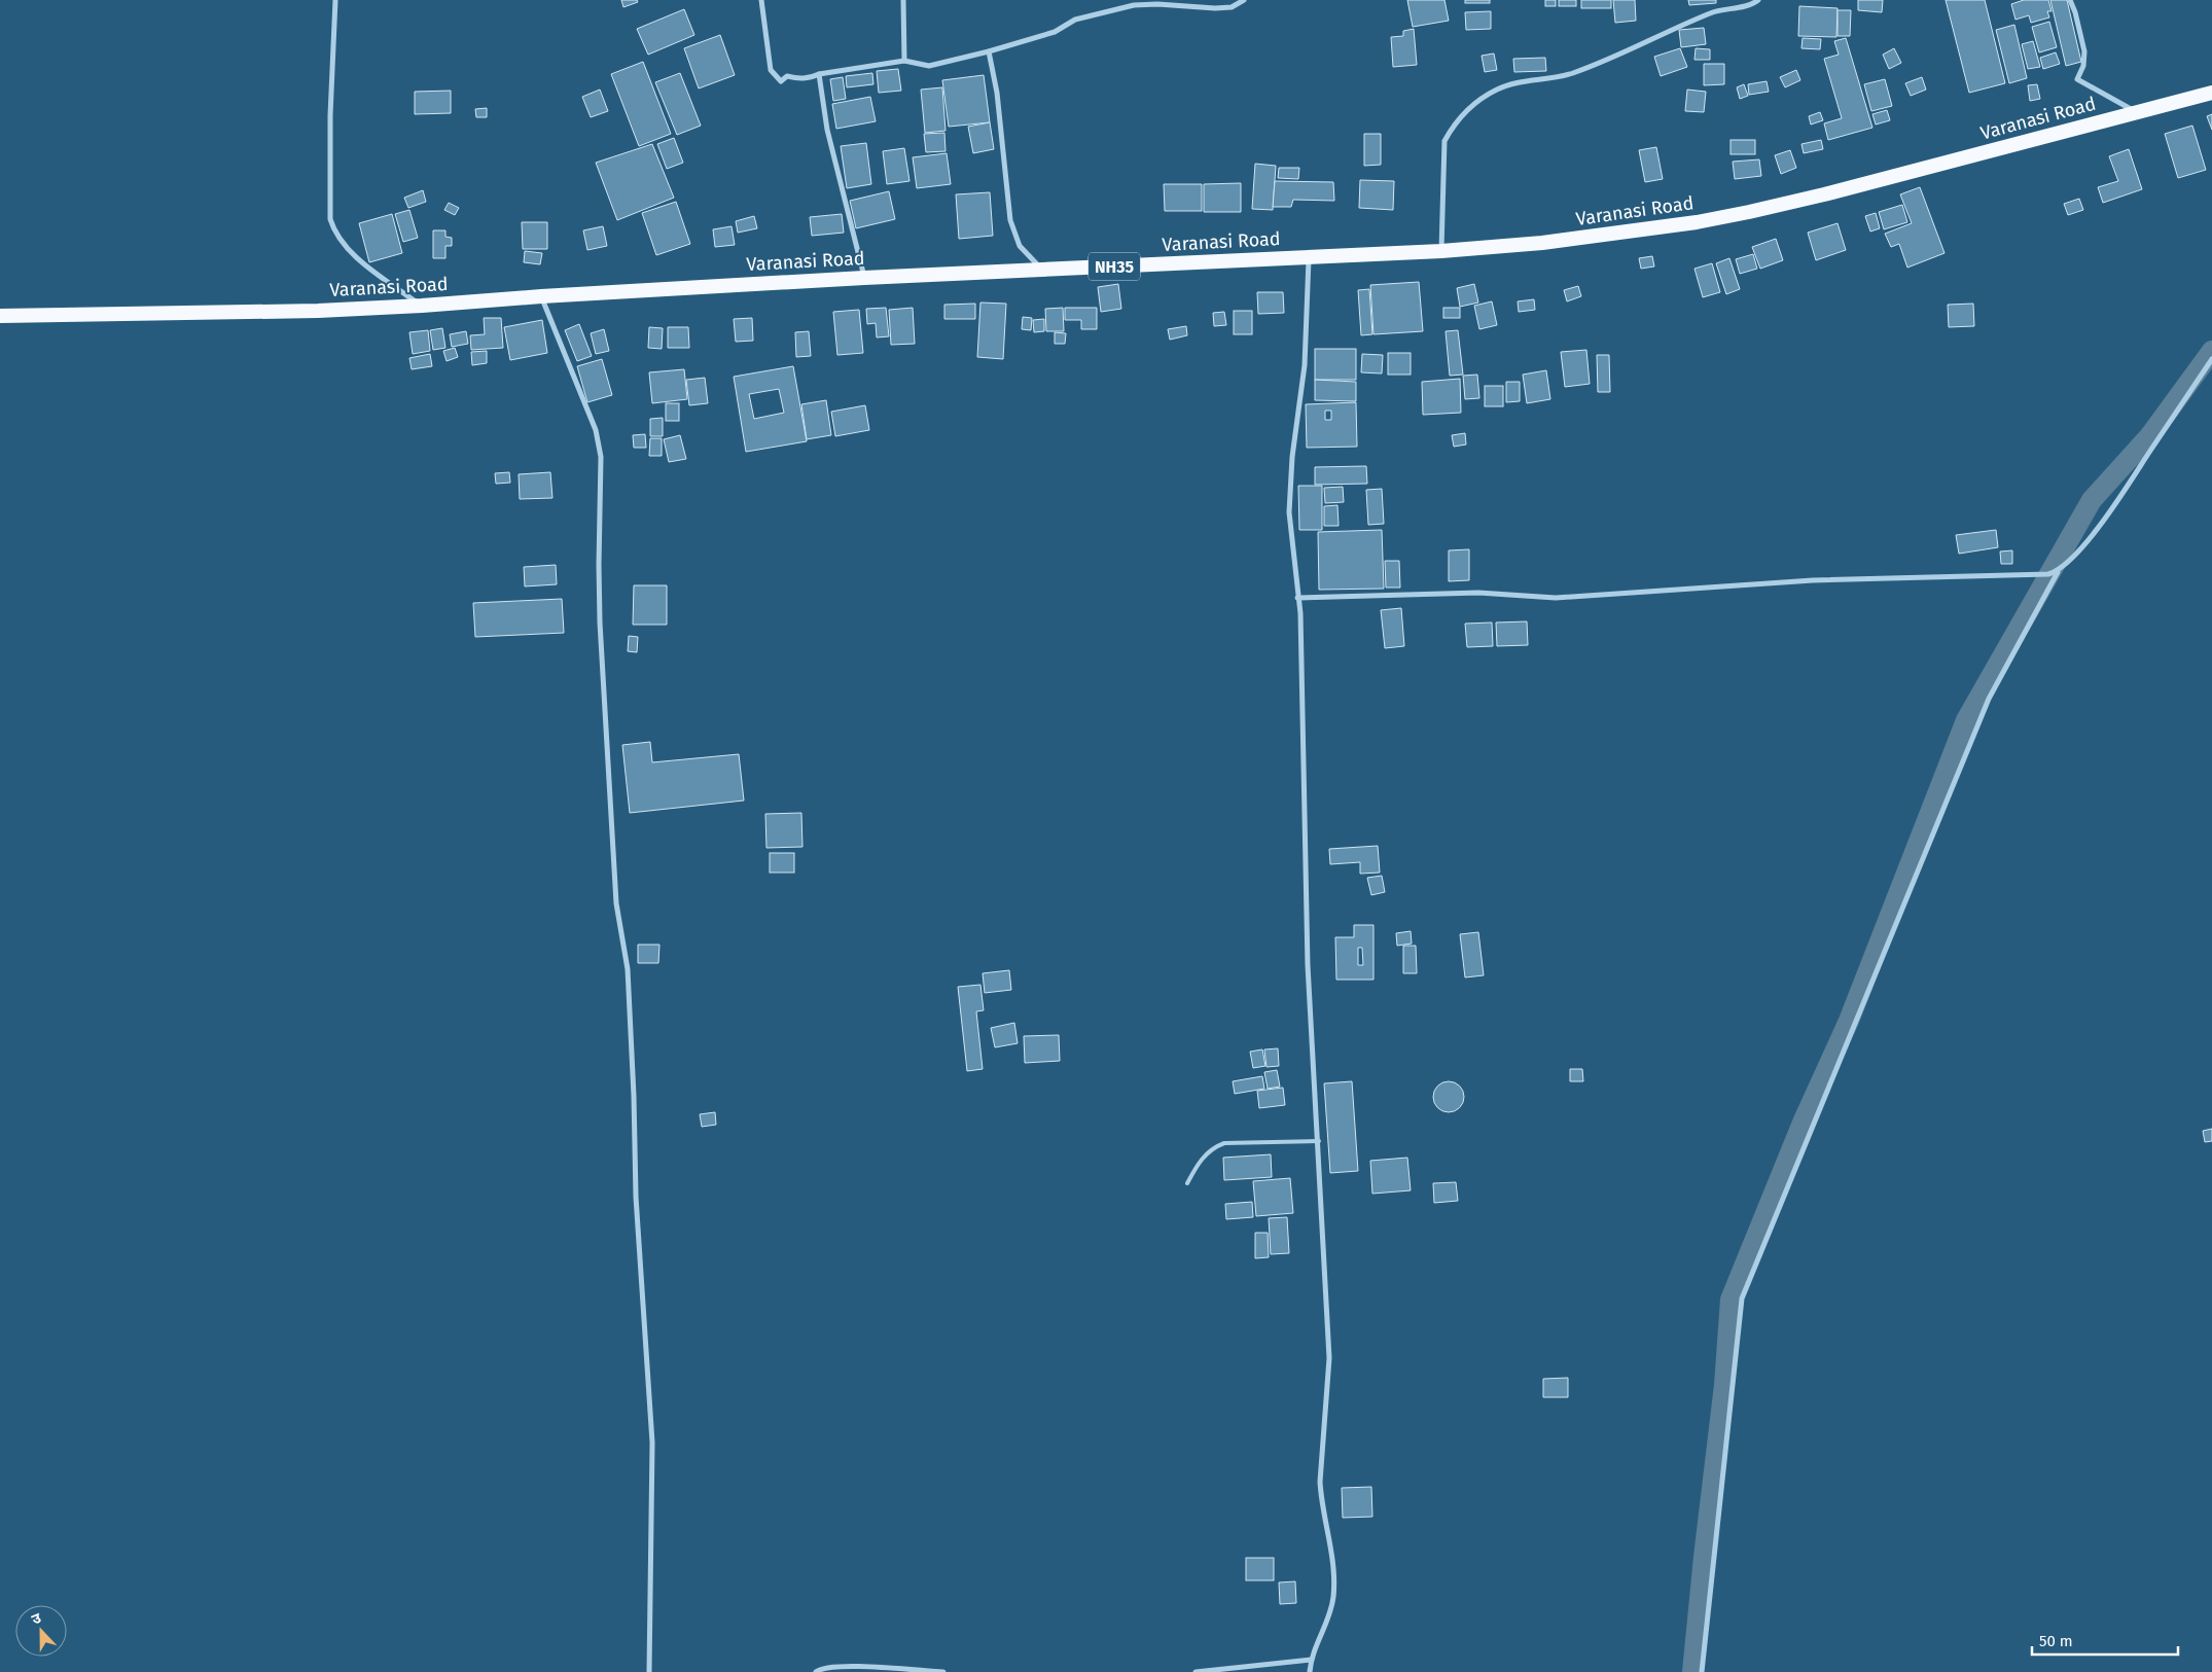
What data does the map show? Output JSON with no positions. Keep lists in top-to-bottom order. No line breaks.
{"streets":{"highway":["Varanasi Road","NH35"]},"scale_bar":"50 m","north":"top"}
